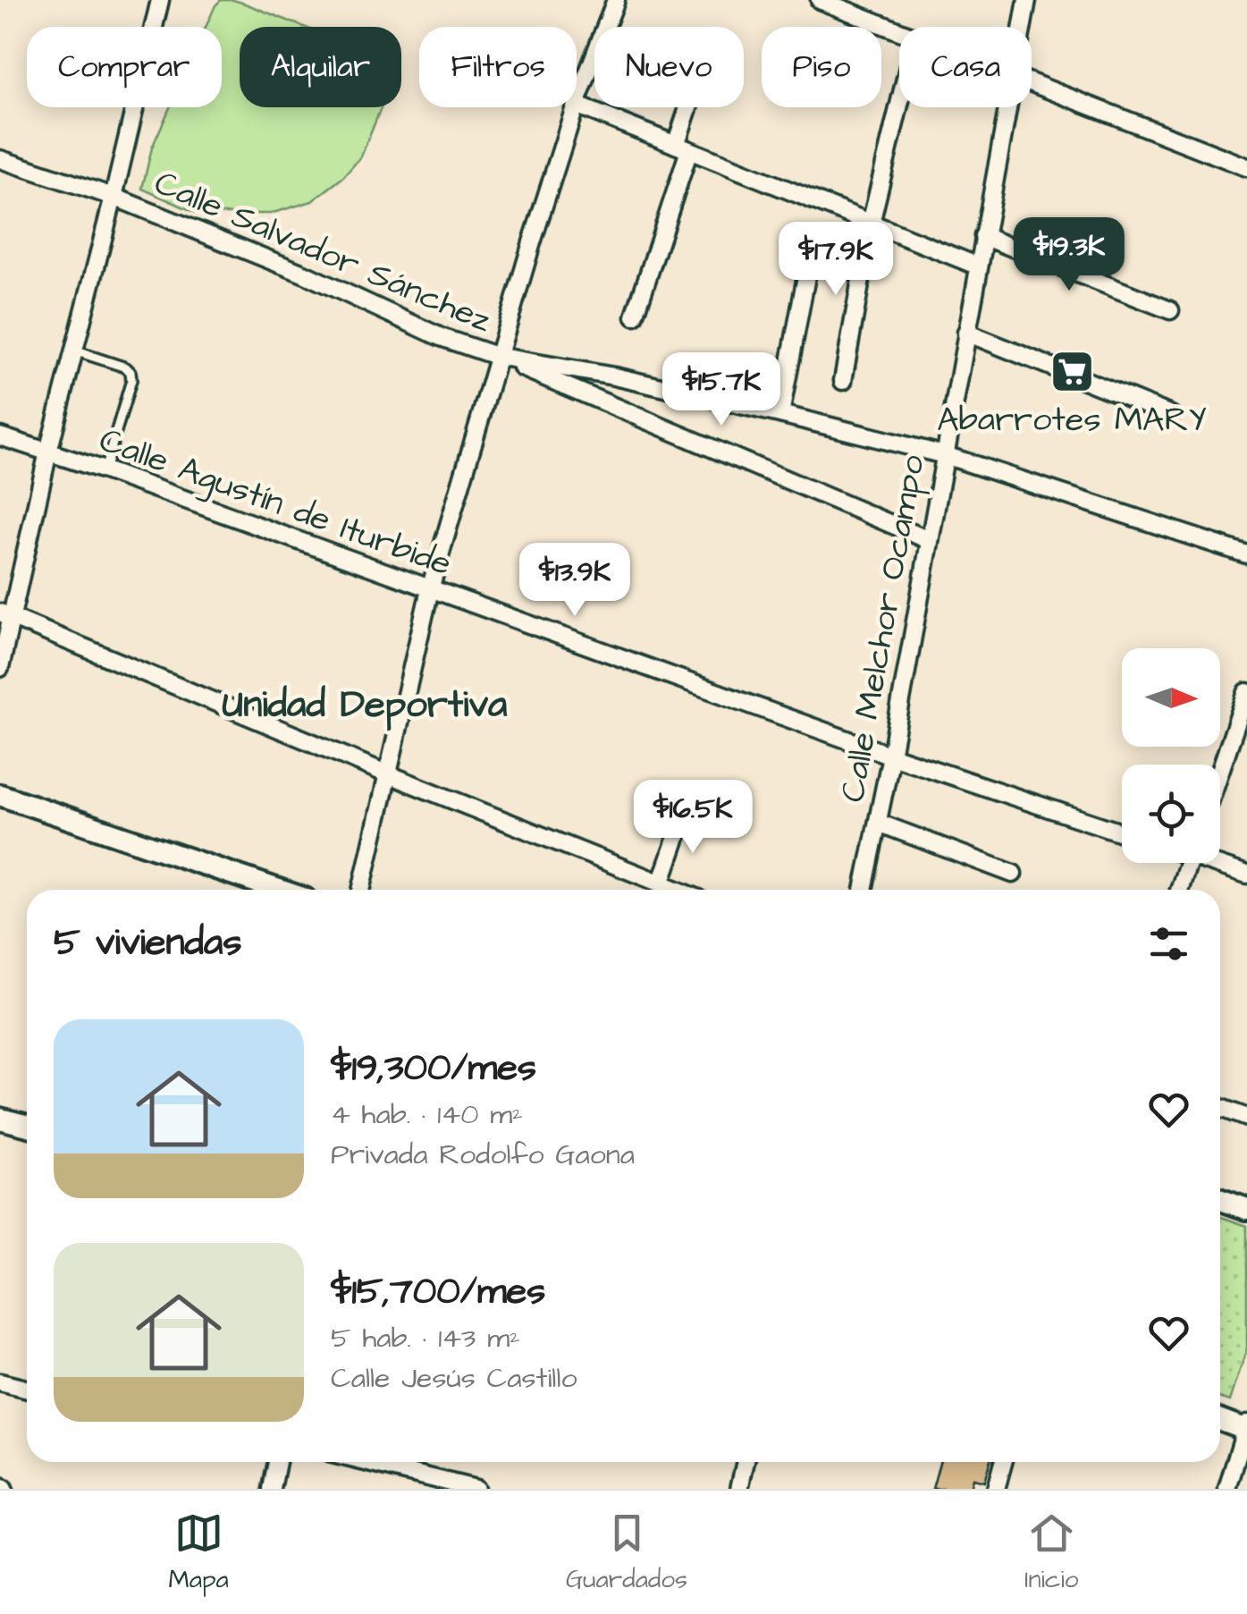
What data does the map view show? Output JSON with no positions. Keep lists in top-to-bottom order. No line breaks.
{"streets":{"street":["Calle Salvador Sánchez","Calle Agustín de Iturbide","Calle Melchor Ocampo"]},"crossings":[["Calle Salvador Sánchez","Calle Melchor Ocampo"],["Calle Agustín de Iturbide","Calle Melchor Ocampo"]],"districts":["Unidad Deportiva"],"places":{"supermarket":["Abarrotes MARY"]},"north":"right","page":{"chip":["Comprar","Alquilar","Filtros","Nuevo","Piso","Casa"],"price":["$19.3K","$17.9K","$15.7K","$13.9K","$16.5K"],"heading":"5 viviendas","list":[{"name":"$19,300/mes","note":"4 hab. · 140 m² · Privada Rodolfo Gaona"},{"name":"$15,700/mes","note":"5 hab. · 143 m² · Calle Jesús Castillo"}],"tabs":["Mapa","Guardados","Inicio"]}}
